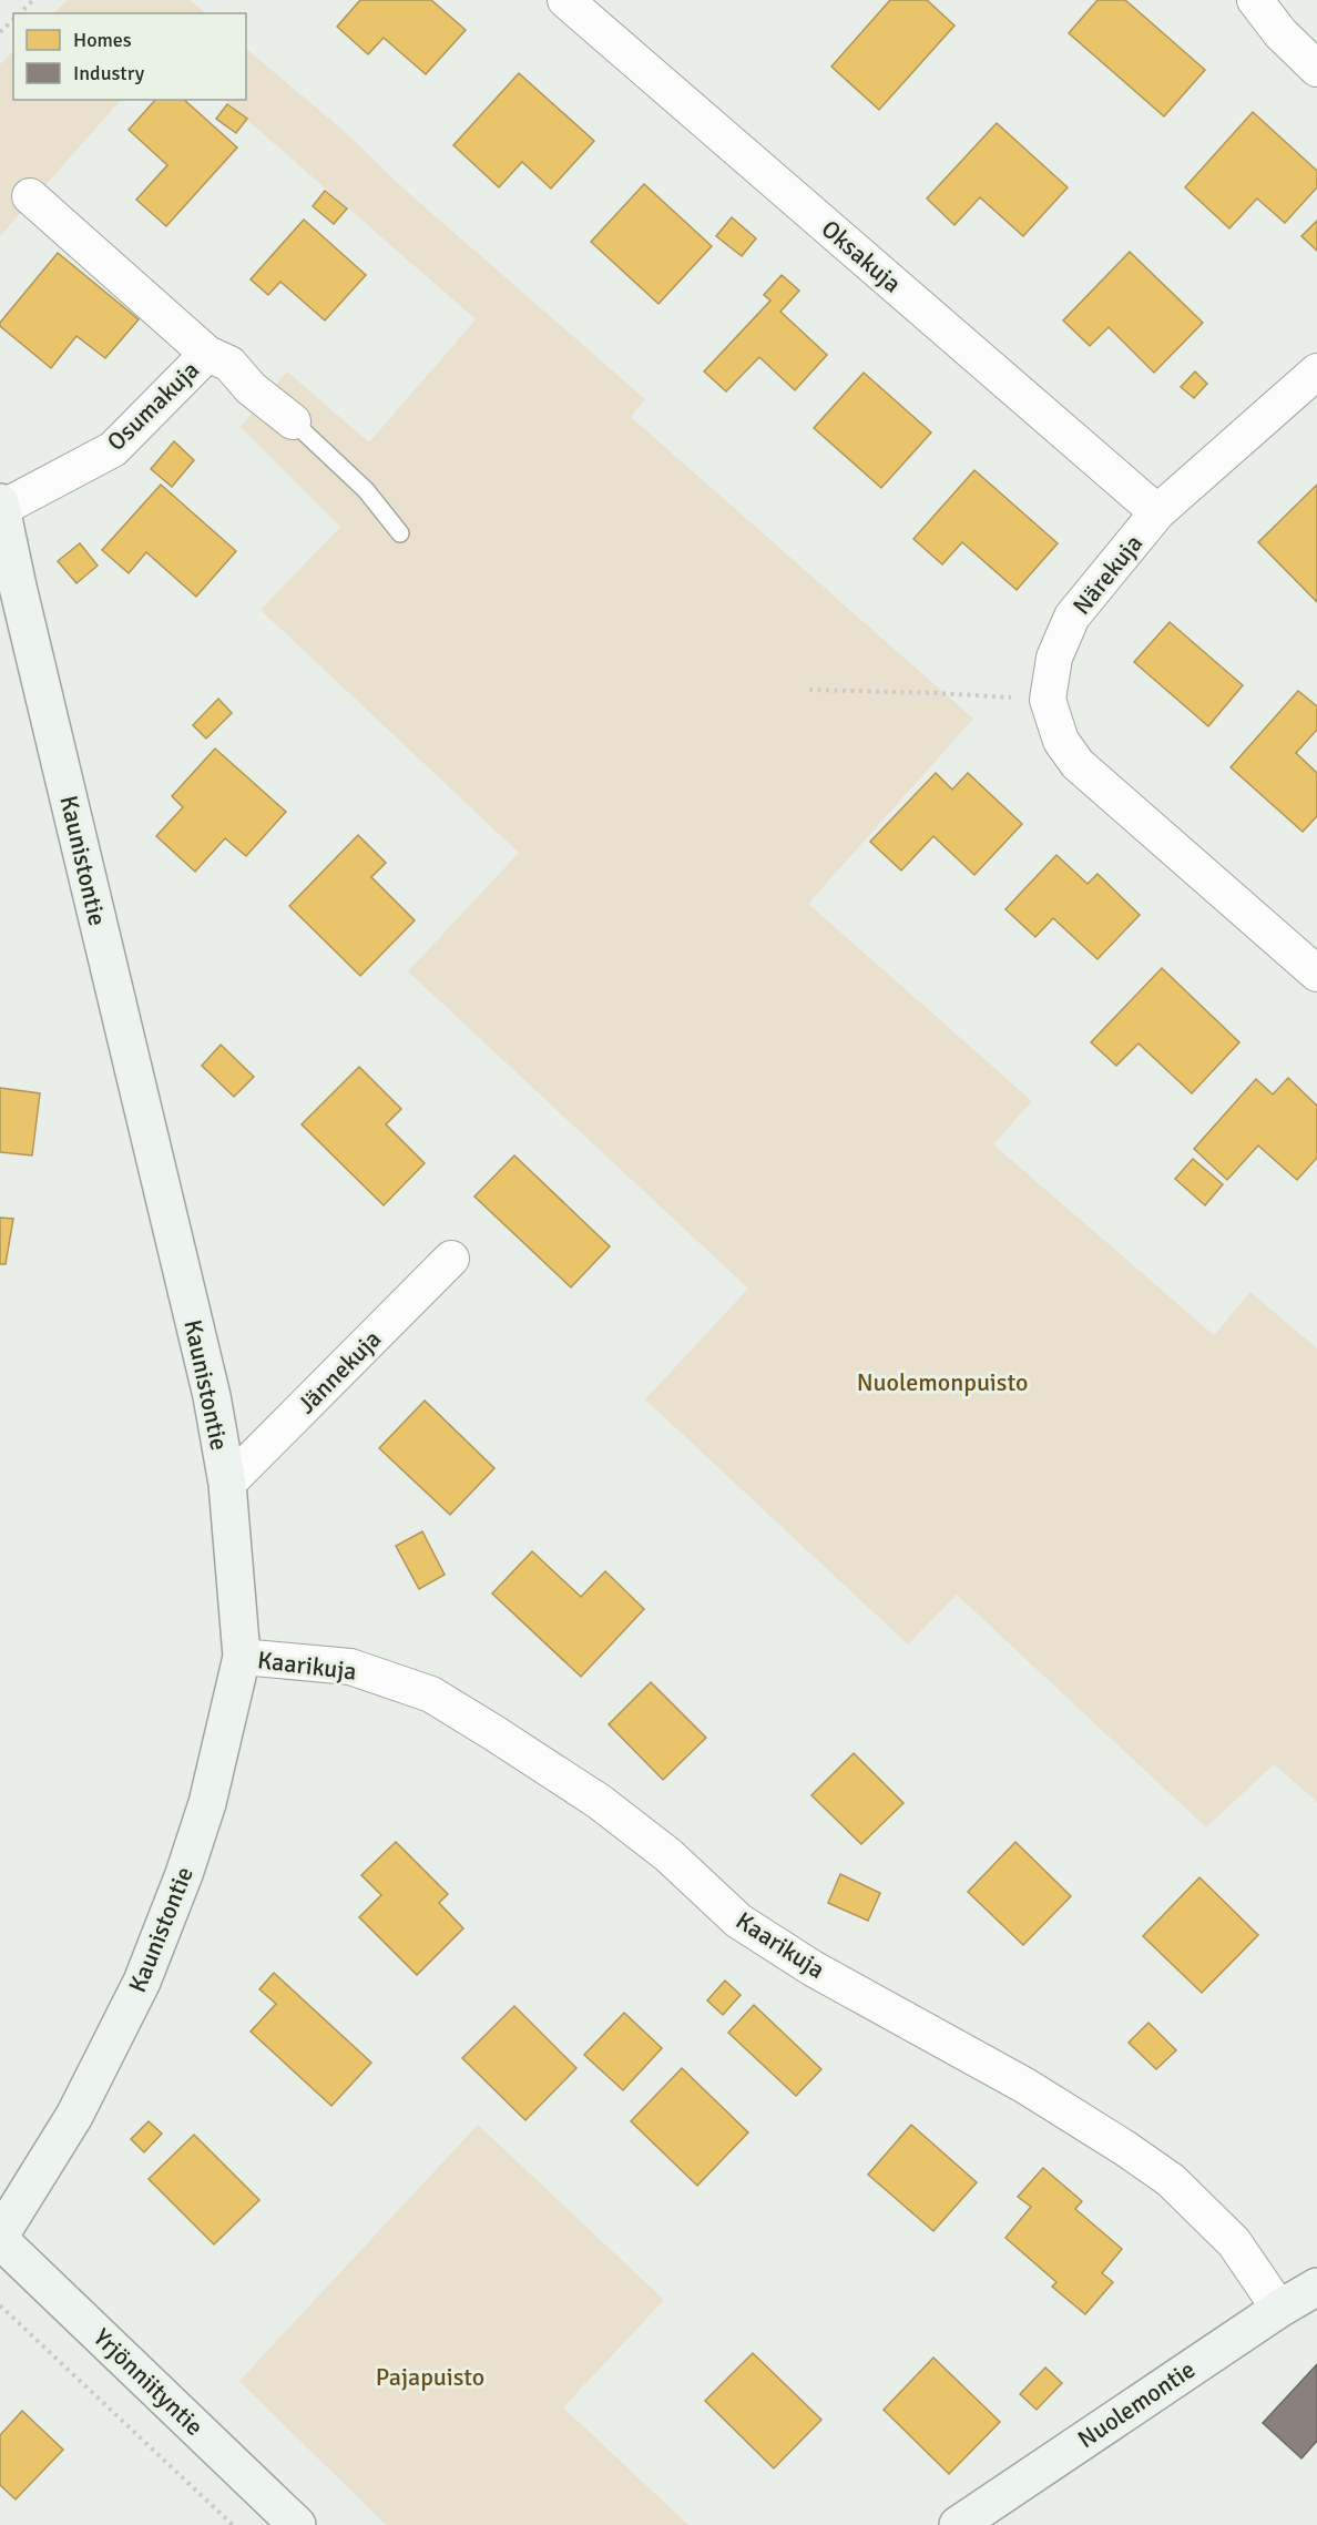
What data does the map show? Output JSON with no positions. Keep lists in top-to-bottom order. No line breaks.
{"streets":{"street":["Oksakuja","Osumakuja","Närekuja","Kaunistontie","Jännekuja","Kaarikuja","Yrjönniityntie","Nuolemontie"]},"crossings":[["Oksakuja","Närekuja"],["Osumakuja","Kaunistontie"],["Kaunistontie","Jännekuja"],["Kaunistontie","Kaarikuja"],["Kaunistontie","Yrjönniityntie"],["Kaarikuja","Nuolemontie"]],"parks":["Nuolemonpuisto","Pajapuisto"],"legend":["Homes","Industry"]}
